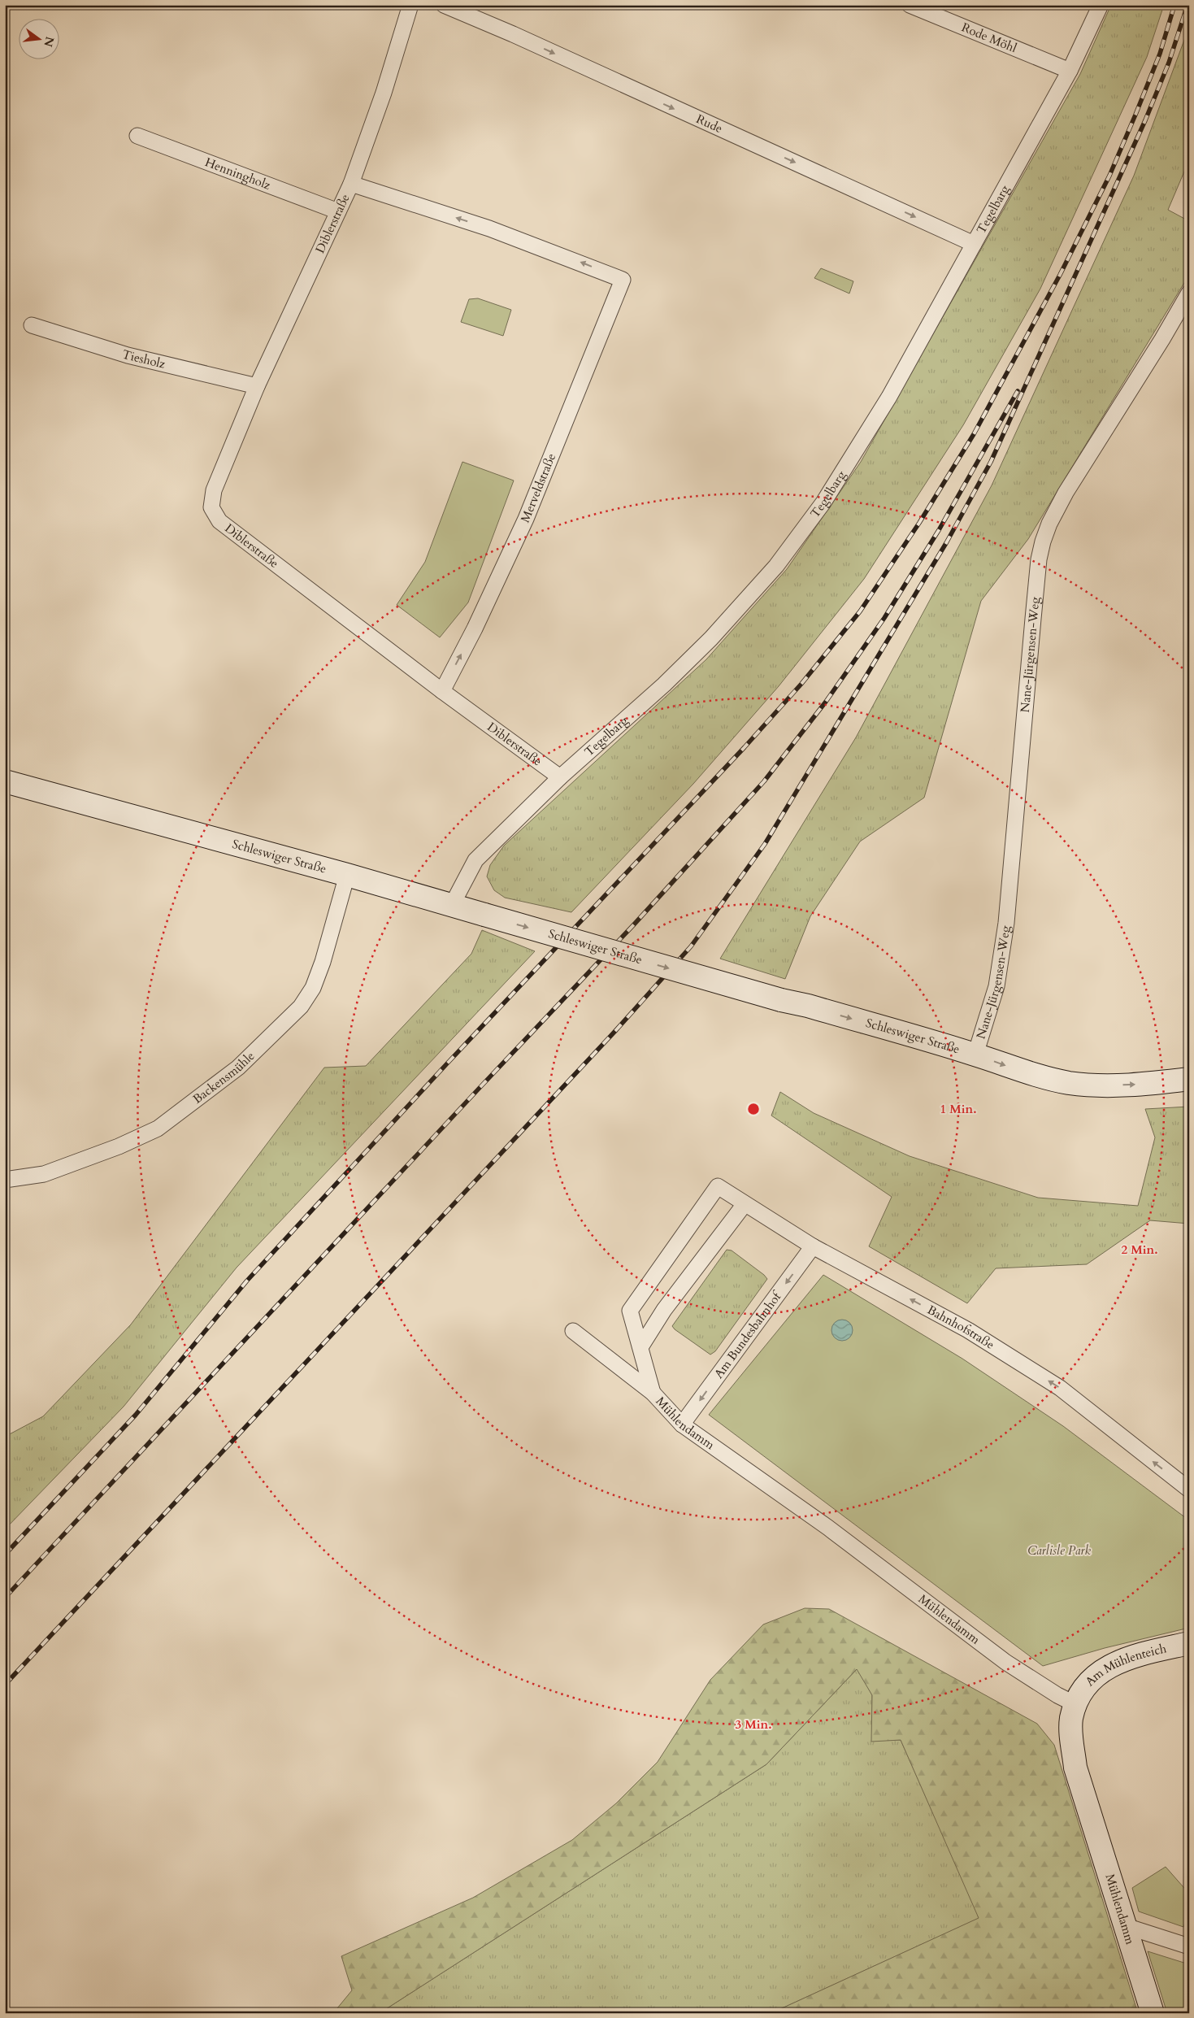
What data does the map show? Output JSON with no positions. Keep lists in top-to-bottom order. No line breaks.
{"streets":{"main road":["Schleswiger Straße","Mühlendamm","Am Mühlenteich"],"street":["Rode Möhl","Rude","Henningholz","Tegelbarg","Diblerstraße","Tiesholz","Merveldstraße","Nane-Jürgensen-Weg","Backensmühle","Bahnhofstraße","Am Bundesbahnhof"]},"crossings":[["Rode Möhl","Tegelbarg"],["Rude","Tegelbarg"],["Henningholz","Diblerstraße"],["Tegelbarg","Diblerstraße"],["Tegelbarg","Schleswiger Straße"],["Diblerstraße","Tiesholz"],["Diblerstraße","Merveldstraße"],["Nane-Jürgensen-Weg","Schleswiger Straße"],["Schleswiger Straße","Backensmühle"],["Bahnhofstraße","Am Bundesbahnhof"],["Am Bundesbahnhof","Mühlendamm"],["Mühlendamm","Am Mühlenteich"]],"one_way":["Rude","Merveldstraße","Schleswiger Straße","Bahnhofstraße"],"parks":["Carlisle Park"],"north":"right","rings":["1 Min.","2 Min.","3 Min."]}
